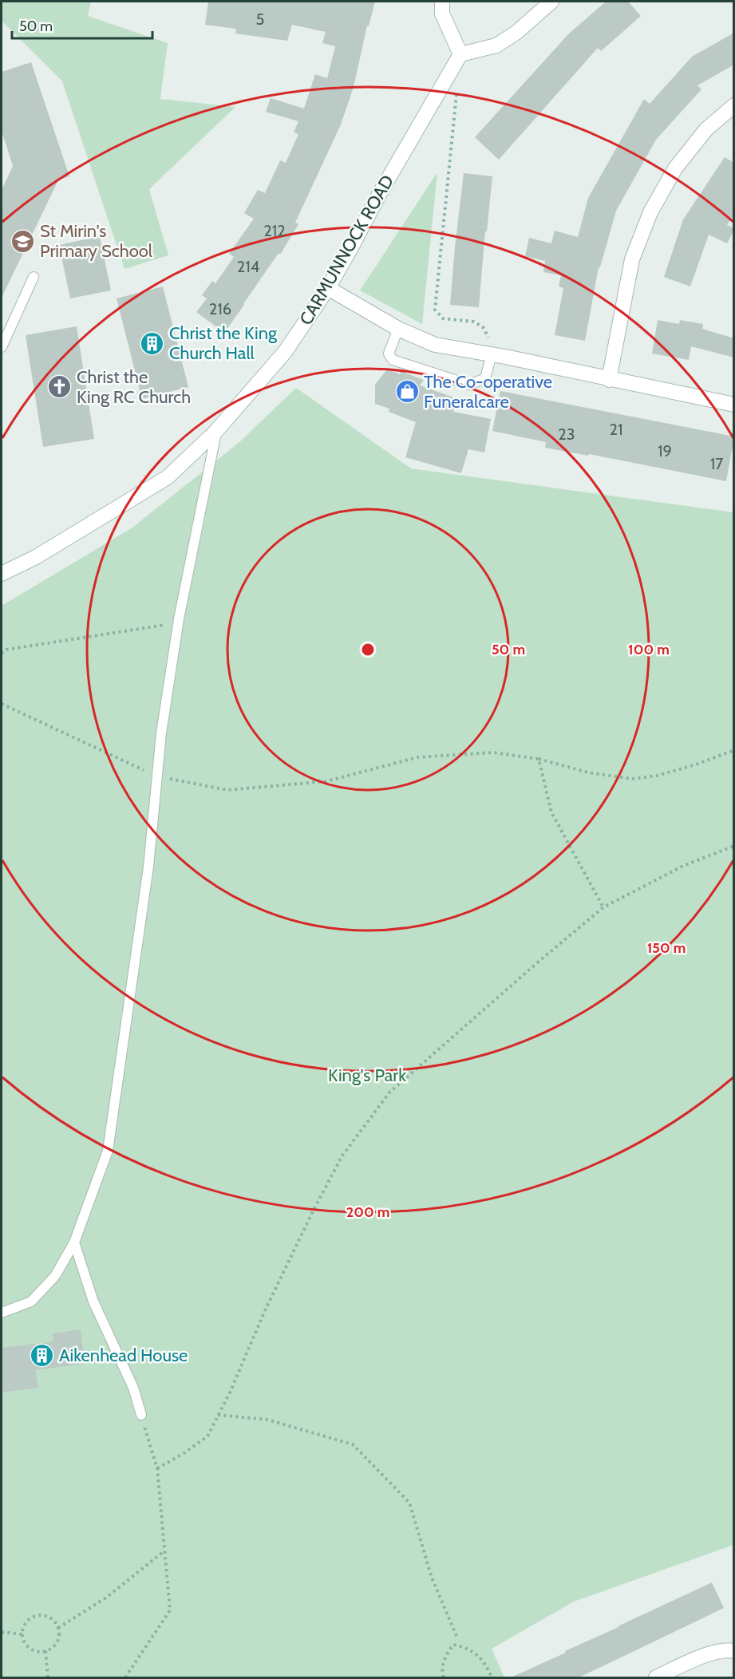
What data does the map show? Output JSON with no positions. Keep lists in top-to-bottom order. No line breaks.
{"streets":{"street":["CARMUNNOCK ROAD"]},"parks":["King's Park"],"places":{"school or university":["St Mirin's Primary School"],"building":["Christ the King Church Hall","Aikenhead House"],"church":["Christ the King RC Church"],"shop":["The Co-operative Funeralcare"]},"house_numbers":["5","212","214","216","21","23","19","17"],"scale_bar":"50 m","rings":["50 m","100 m","150 m","200 m"]}
